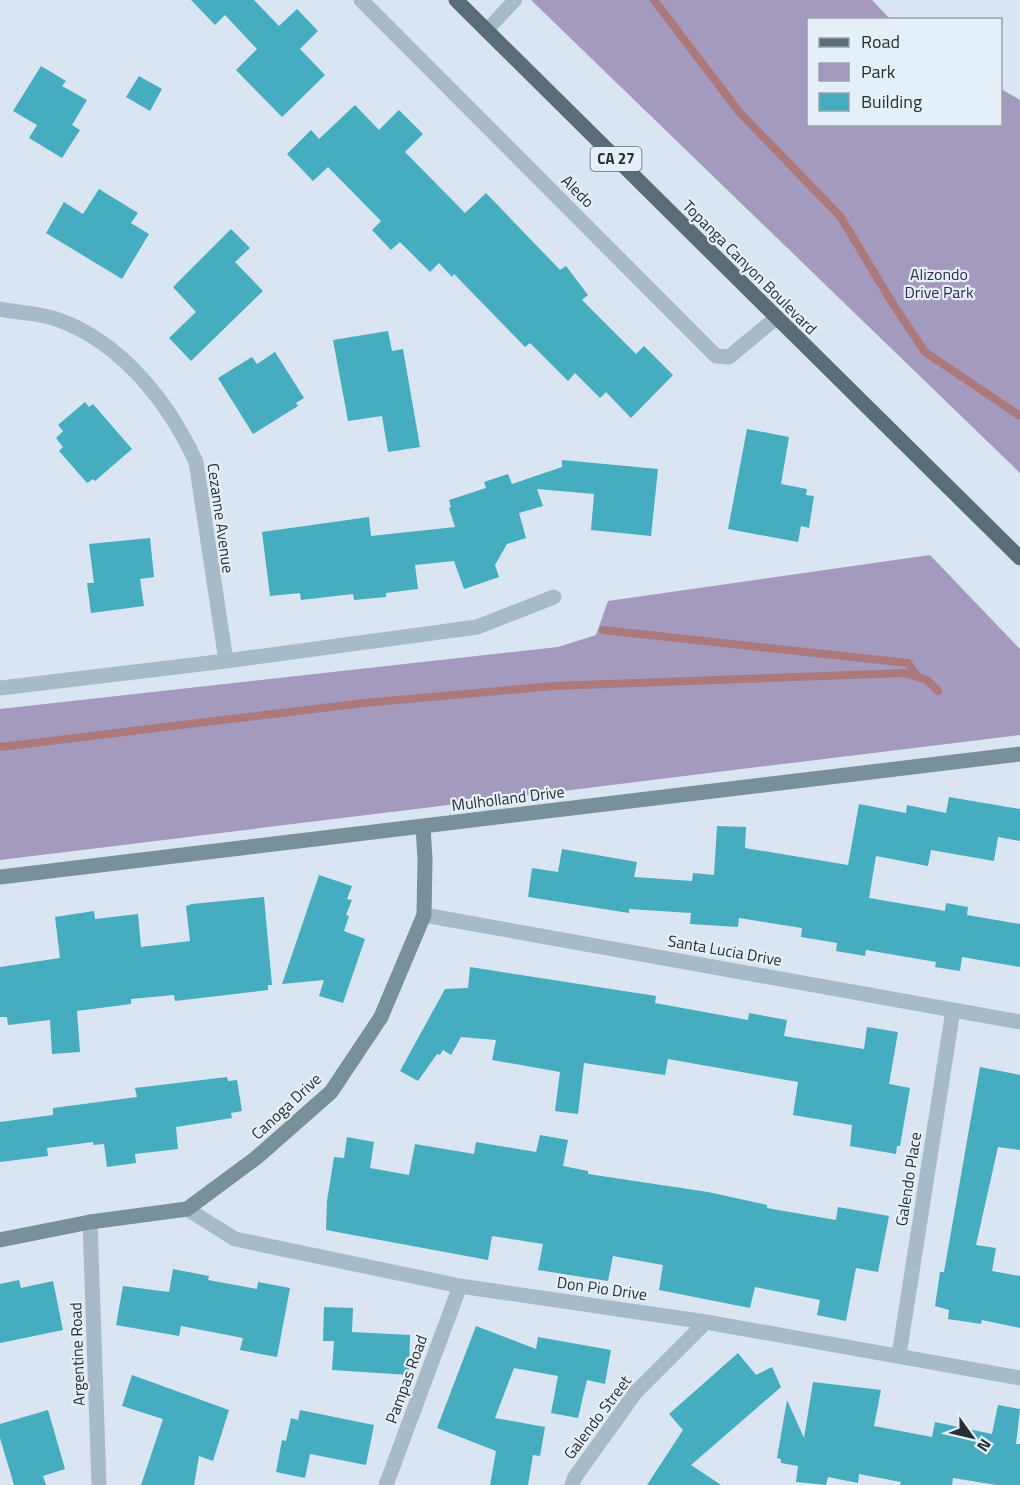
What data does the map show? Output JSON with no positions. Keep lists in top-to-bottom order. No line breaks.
{"streets":{"main road":["CA 27","Topanga Canyon Boulevard","Mulholland Drive","Canoga Drive"],"street":["Aledo","Cezanne Avenue","Santa Lucia Drive","Galendo Place","Don Pio Drive","Argentine Road","Pampas Road","Galendo Street"]},"crossings":[["Aledo","Topanga Canyon Boulevard"],["Mulholland Drive","Canoga Drive"],["Santa Lucia Drive","Canoga Drive"],["Santa Lucia Drive","Galendo Place"],["Canoga Drive","Don Pio Drive"],["Canoga Drive","Argentine Road"],["Galendo Place","Don Pio Drive"],["Don Pio Drive","Pampas Road"],["Don Pio Drive","Galendo Street"]],"parks":["Alizondo Drive Park"],"legend":["Road","Park","Building"],"north":"bottom right"}
